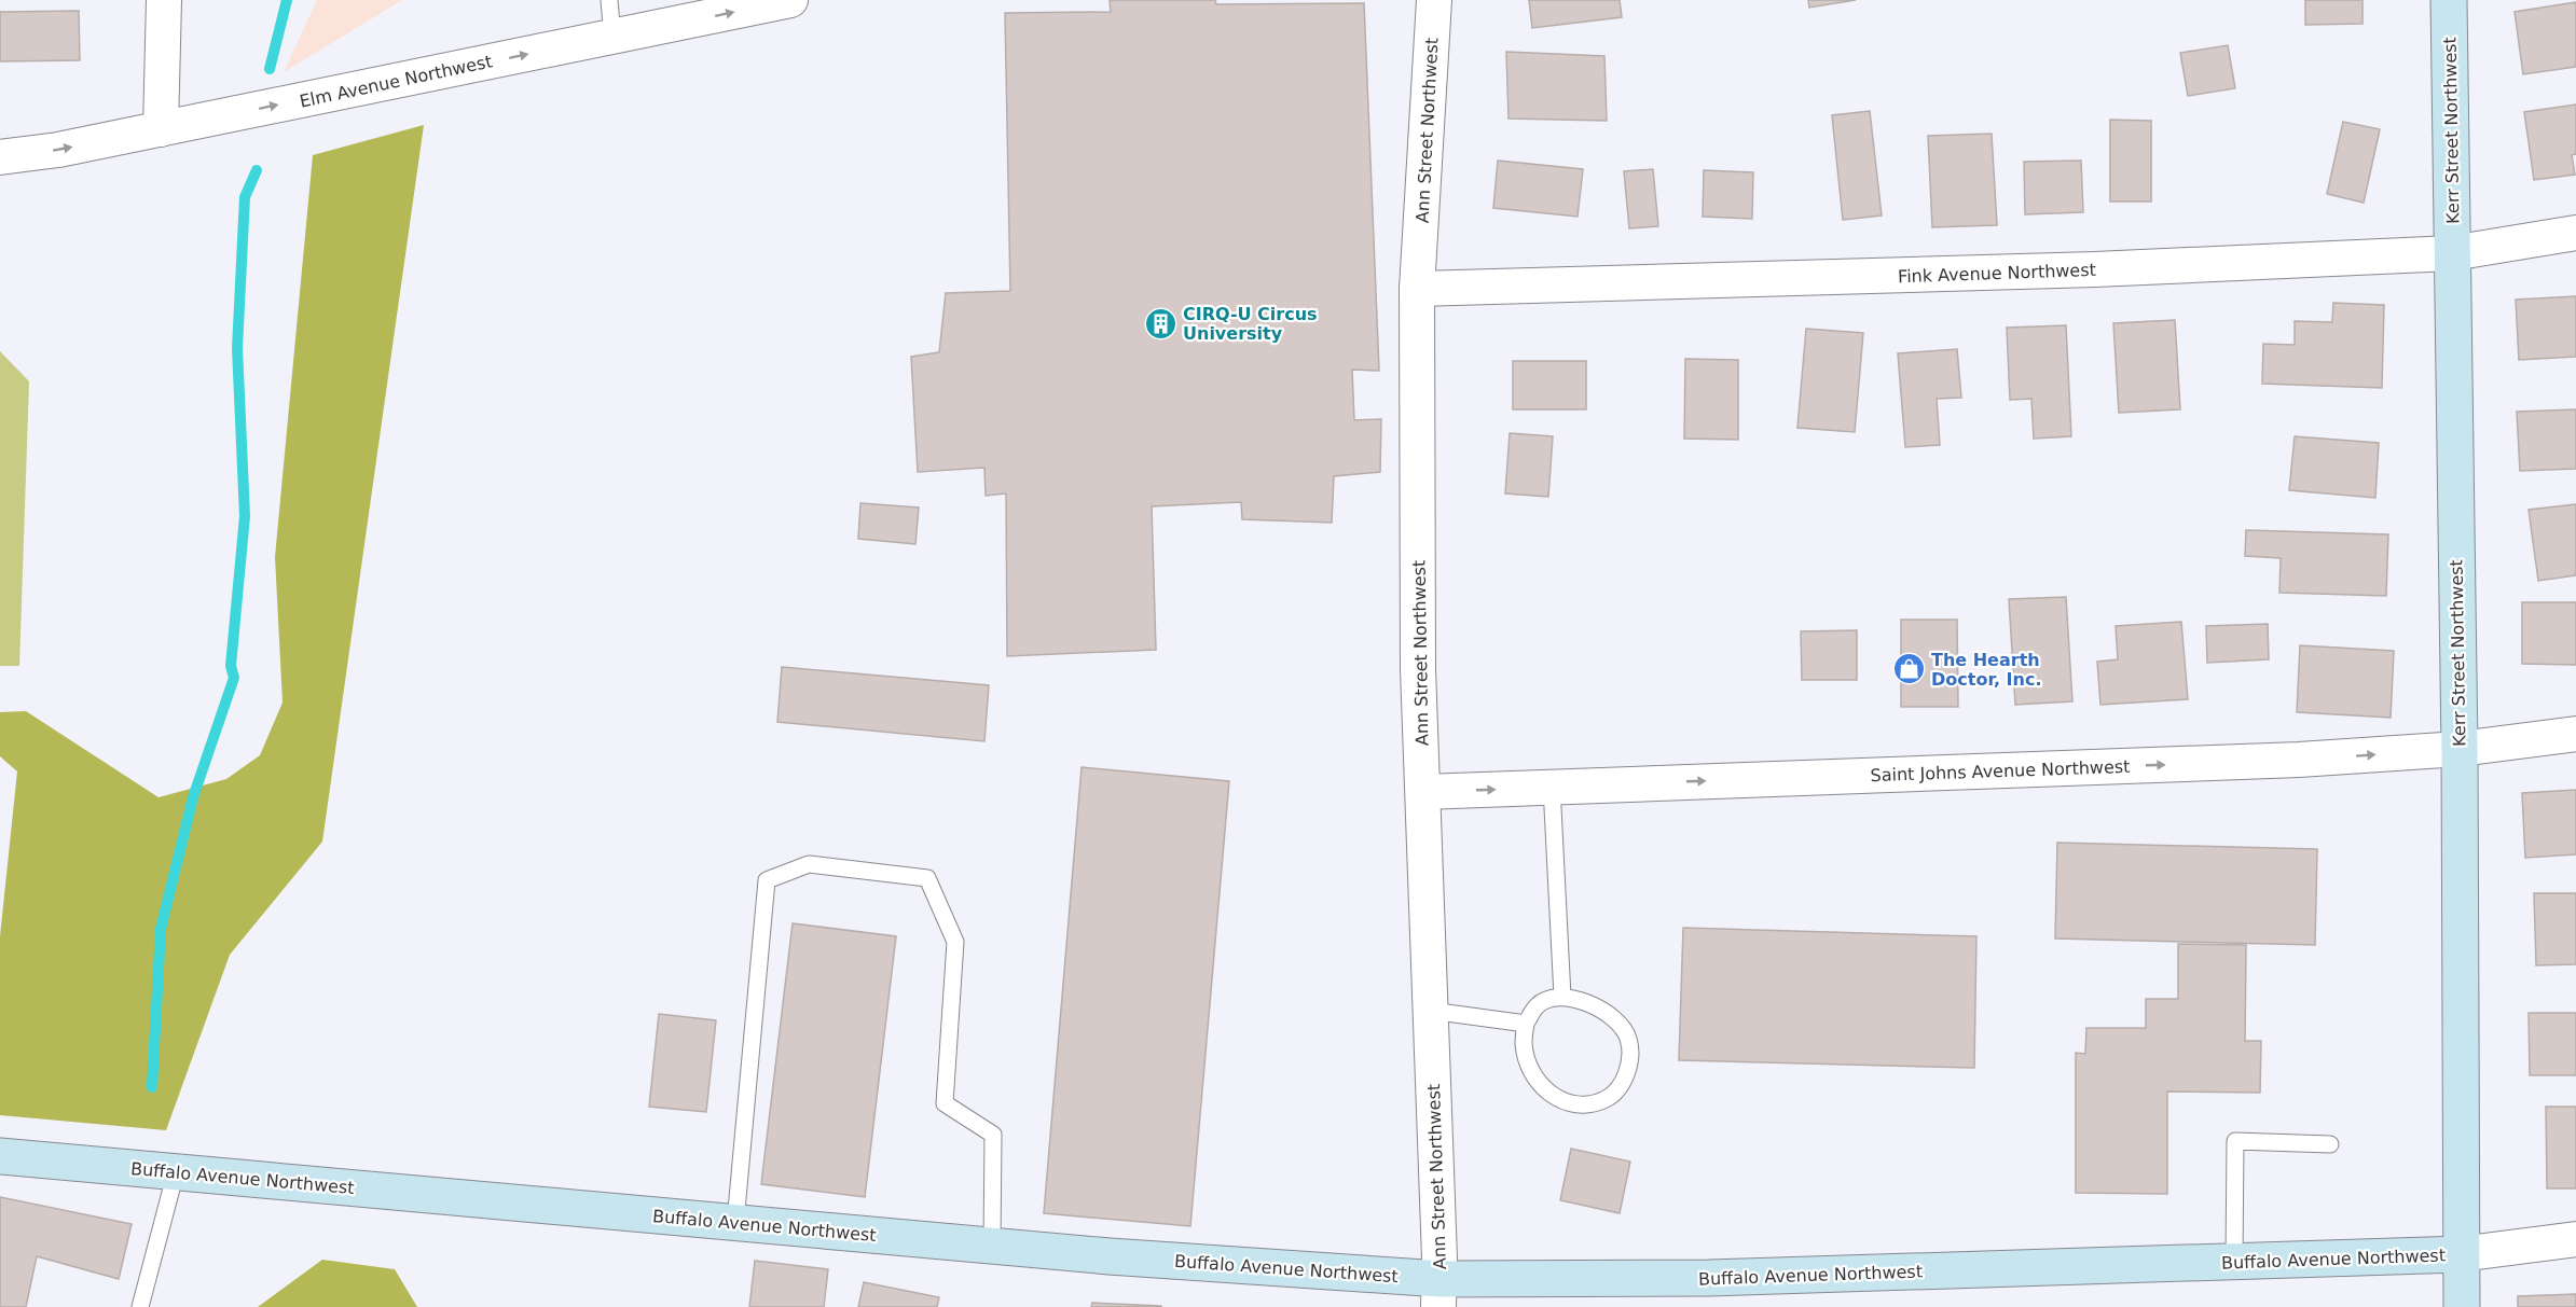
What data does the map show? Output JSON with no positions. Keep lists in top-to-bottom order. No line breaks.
{"streets":{"street":["Elm Avenue Northwest","Ann Street Northwest","Kerr Street Northwest","Fink Avenue Northwest","Saint Johns Avenue Northwest","Buffalo Avenue Northwest"]},"crossings":[["Ann Street Northwest","Fink Avenue Northwest"],["Ann Street Northwest","Saint Johns Avenue Northwest"],["Ann Street Northwest","Buffalo Avenue Northwest"],["Kerr Street Northwest","Fink Avenue Northwest"],["Kerr Street Northwest","Saint Johns Avenue Northwest"],["Kerr Street Northwest","Buffalo Avenue Northwest"]],"one_way":["Elm Avenue Northwest","Saint Johns Avenue Northwest"],"places":{"building":["CIRQ-U Circus University"],"shop":["The Hearth Doctor, Inc."]}}
